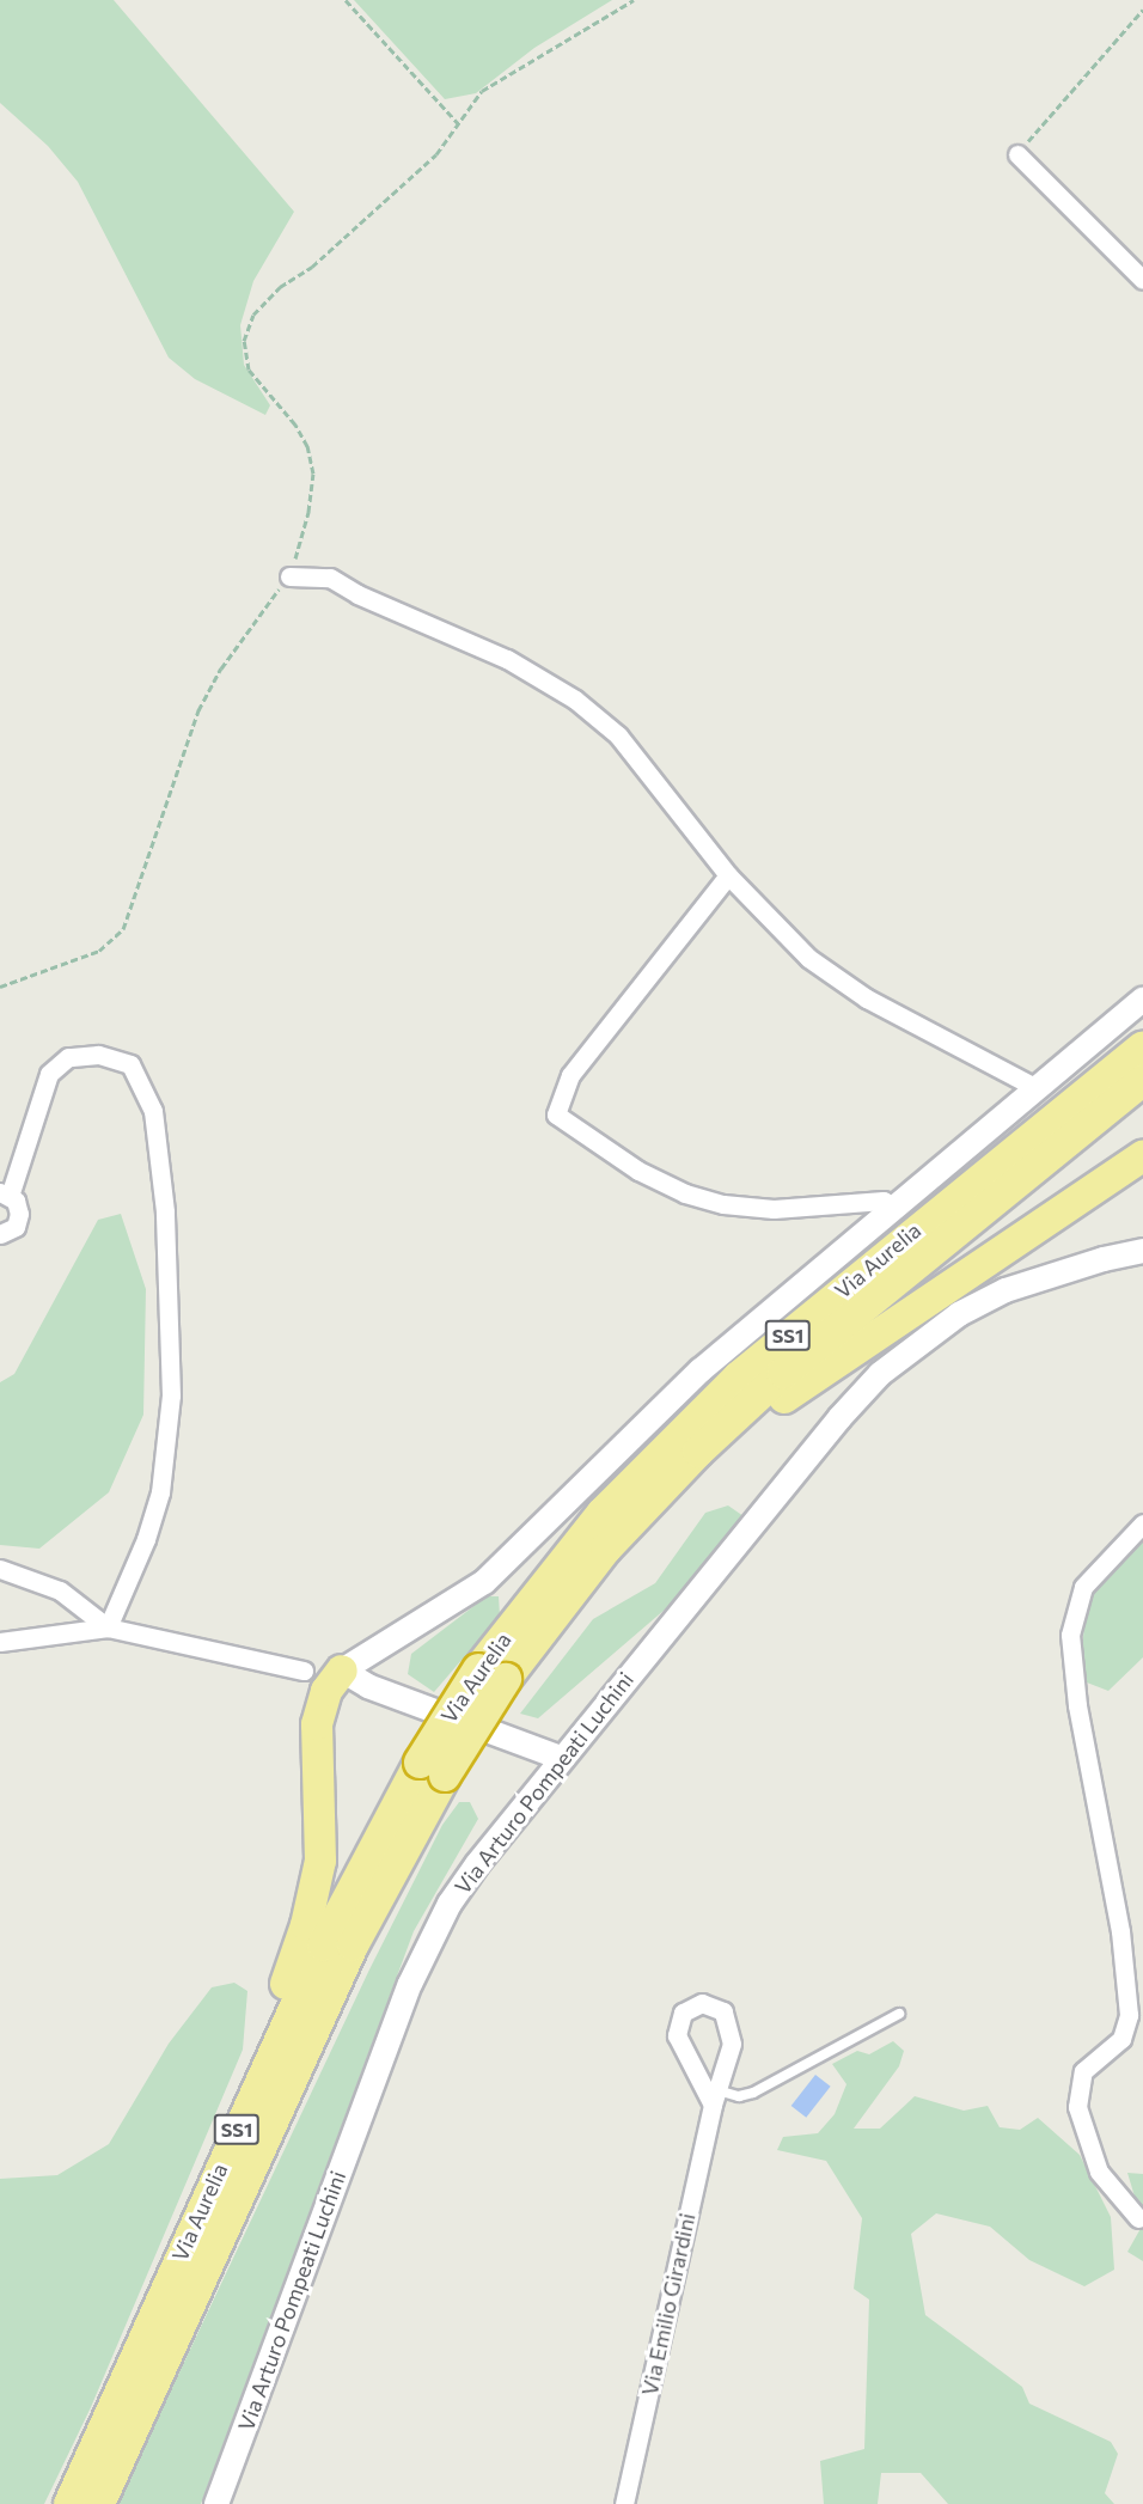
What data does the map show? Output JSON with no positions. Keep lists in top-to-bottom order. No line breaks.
{"streets":{"highway":["Via Aurelia","SS1"],"street":["Via Arturo Pompeati Luchini","Via Emilio Girardini"]}}
